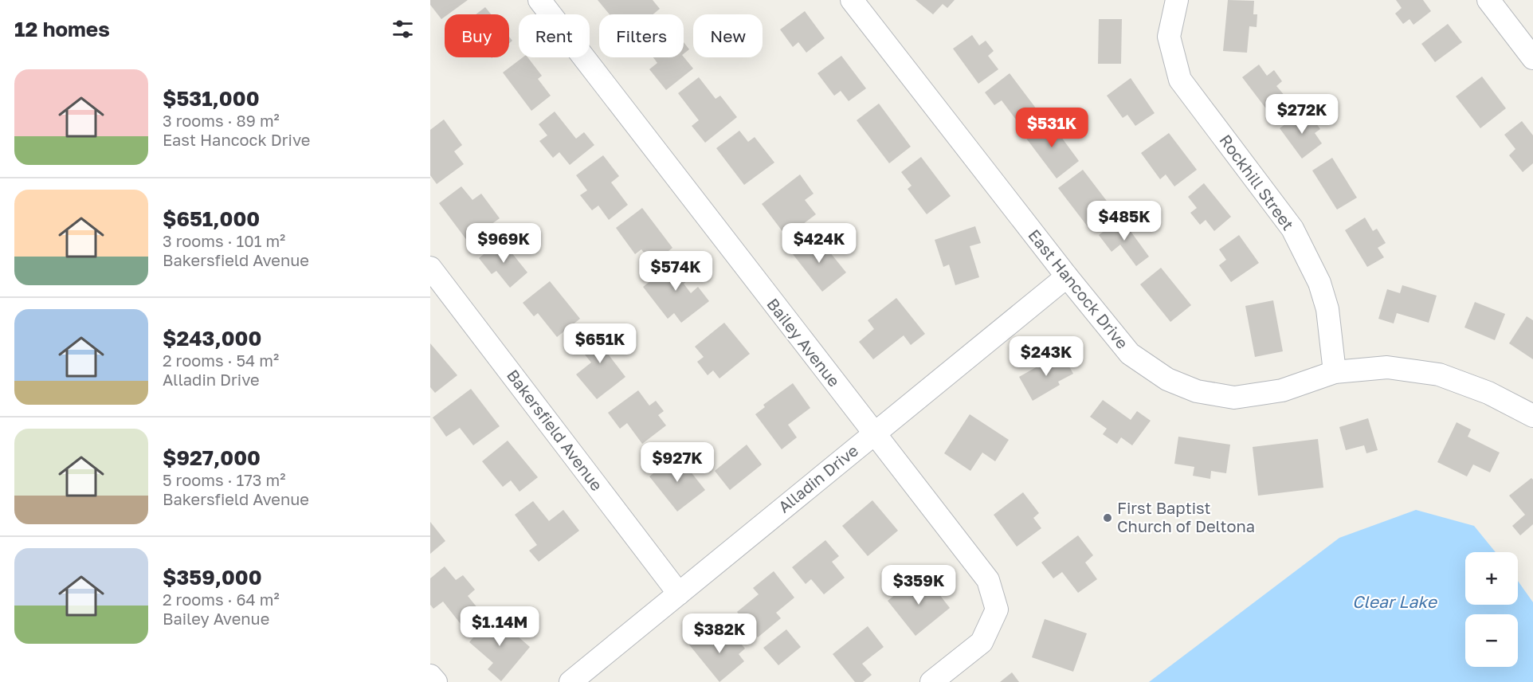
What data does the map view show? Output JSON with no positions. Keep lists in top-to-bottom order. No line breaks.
{"streets":{"street":["Rockhill Street","East Hancock Drive","Bailey Avenue","Bakersfield Avenue","Alladin Drive"]},"crossings":[["Rockhill Street","East Hancock Drive"],["East Hancock Drive","Alladin Drive"],["Bailey Avenue","Alladin Drive"],["Bakersfield Avenue","Alladin Drive"]],"water":["Clear Lake"],"places":["First Baptist Church of Deltona"],"page":{"heading":"12 homes","chip":["Buy","Rent","Filters","New"],"list":[{"name":"$531,000","note":"3 rooms · 89 m² · East Hancock Drive"},{"name":"$651,000","note":"3 rooms · 101 m² · Bakersfield Avenue"},{"name":"$243,000","note":"2 rooms · 54 m² · Alladin Drive"},{"name":"$927,000","note":"5 rooms · 173 m² · Bakersfield Avenue"},{"name":"$359,000","note":"2 rooms · 64 m² · Bailey Avenue"}],"price":["$272K","$531K","$485K","$969K","$424K","$574K","$651K","$243K","$927K","$359K","$1.14M","$382K"],"map_buttons":["+","−"]}}
